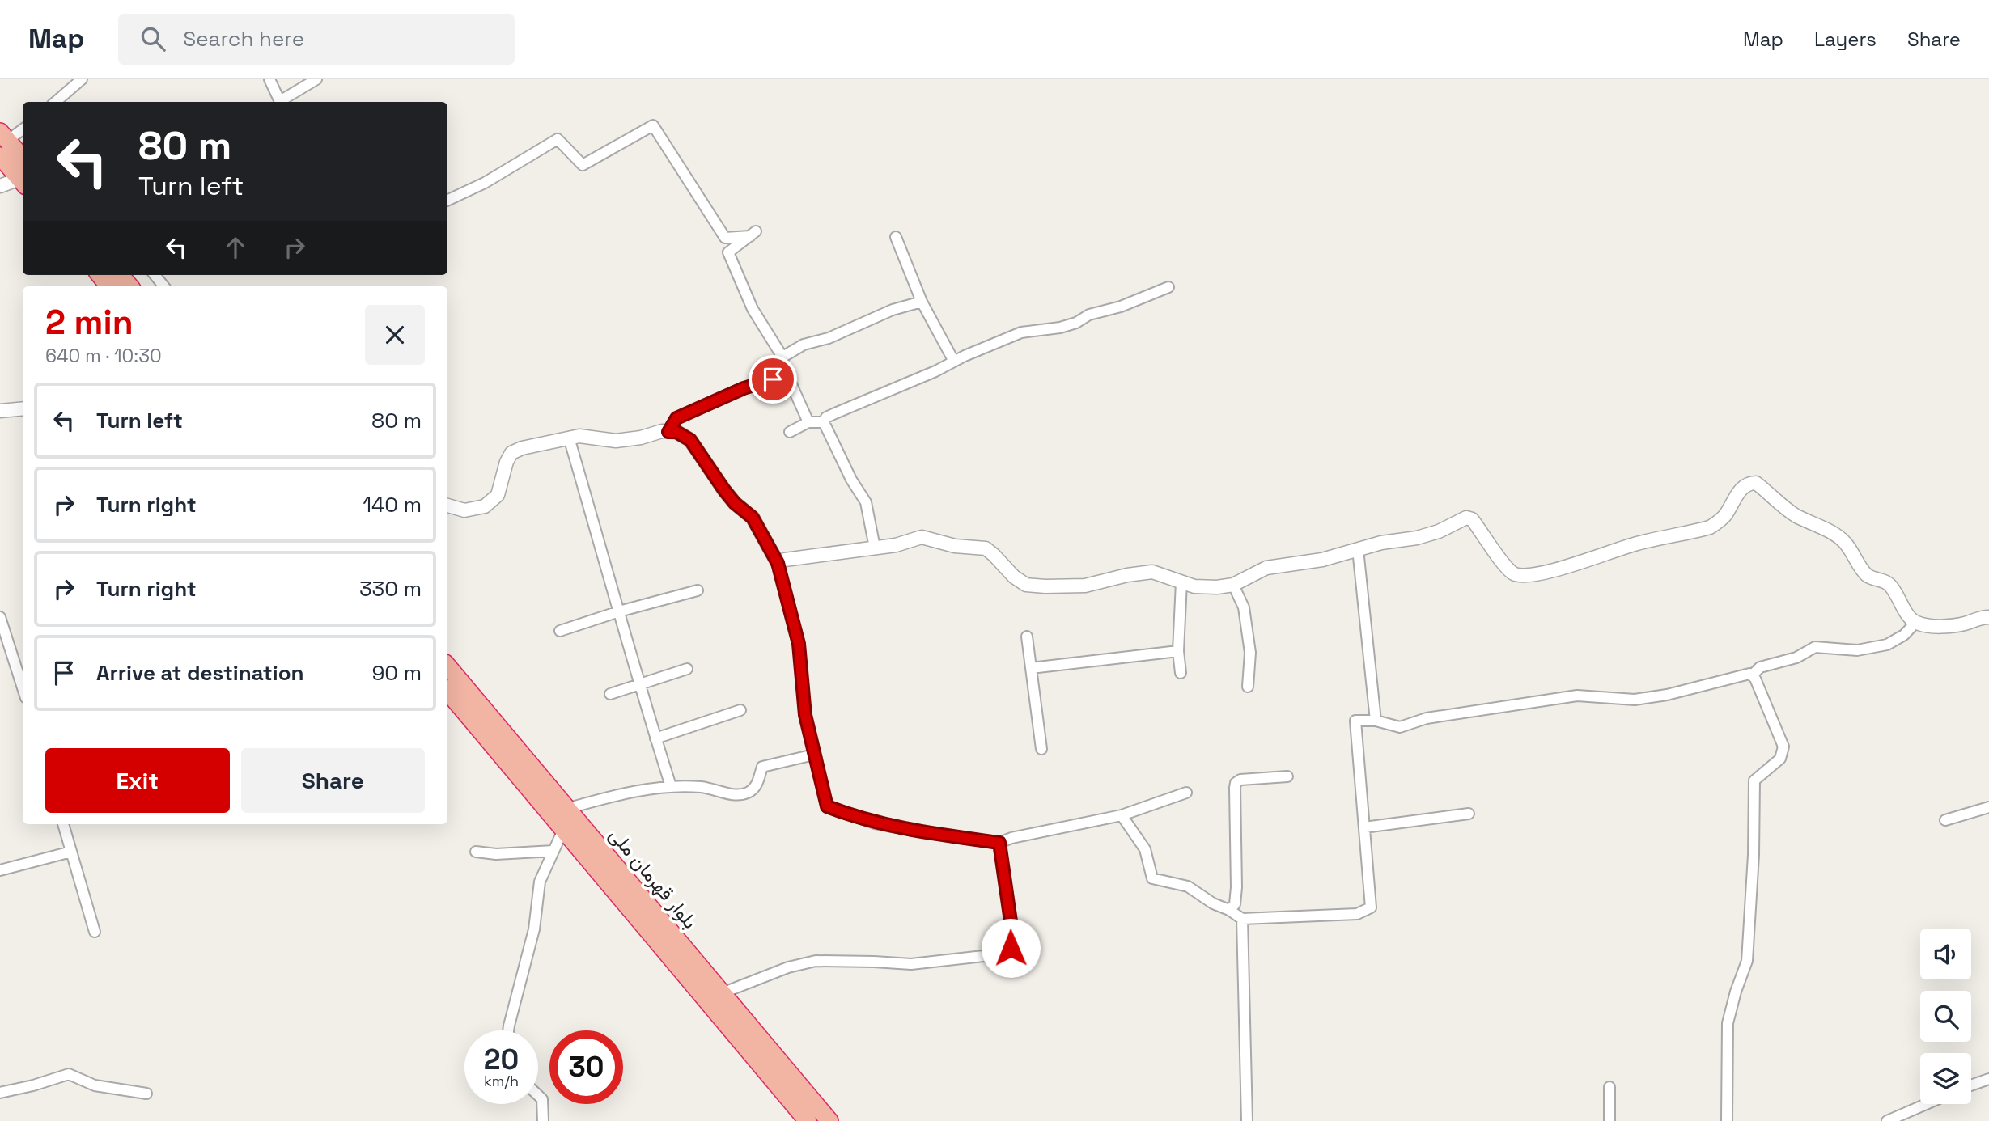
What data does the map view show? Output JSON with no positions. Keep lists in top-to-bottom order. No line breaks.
{"streets":{"highway":["بلوار قهرمان ملی"]},"page":{"header":"Map","search":"Search here","nav":["Map","Layers","Share"],"turn":["80 m","Turn left"],"heading":["2 min","640 m · 10:30"],"list":[{"name":"Turn left","value":"80 m"},{"name":"Turn right","value":"140 m"},{"name":"Turn right","value":"330 m"},{"name":"Arrive at destination","value":"90 m"}],"buttons":["Exit","Share"],"speed":"20 km/h","limit":"30"}}
